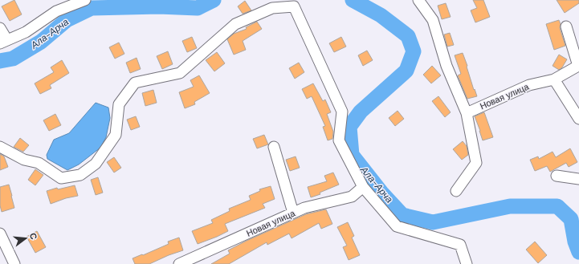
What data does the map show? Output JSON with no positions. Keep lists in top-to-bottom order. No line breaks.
{"streets":{"street":["Новая улица"]},"water":["Ала-Арча"],"north":"right"}
